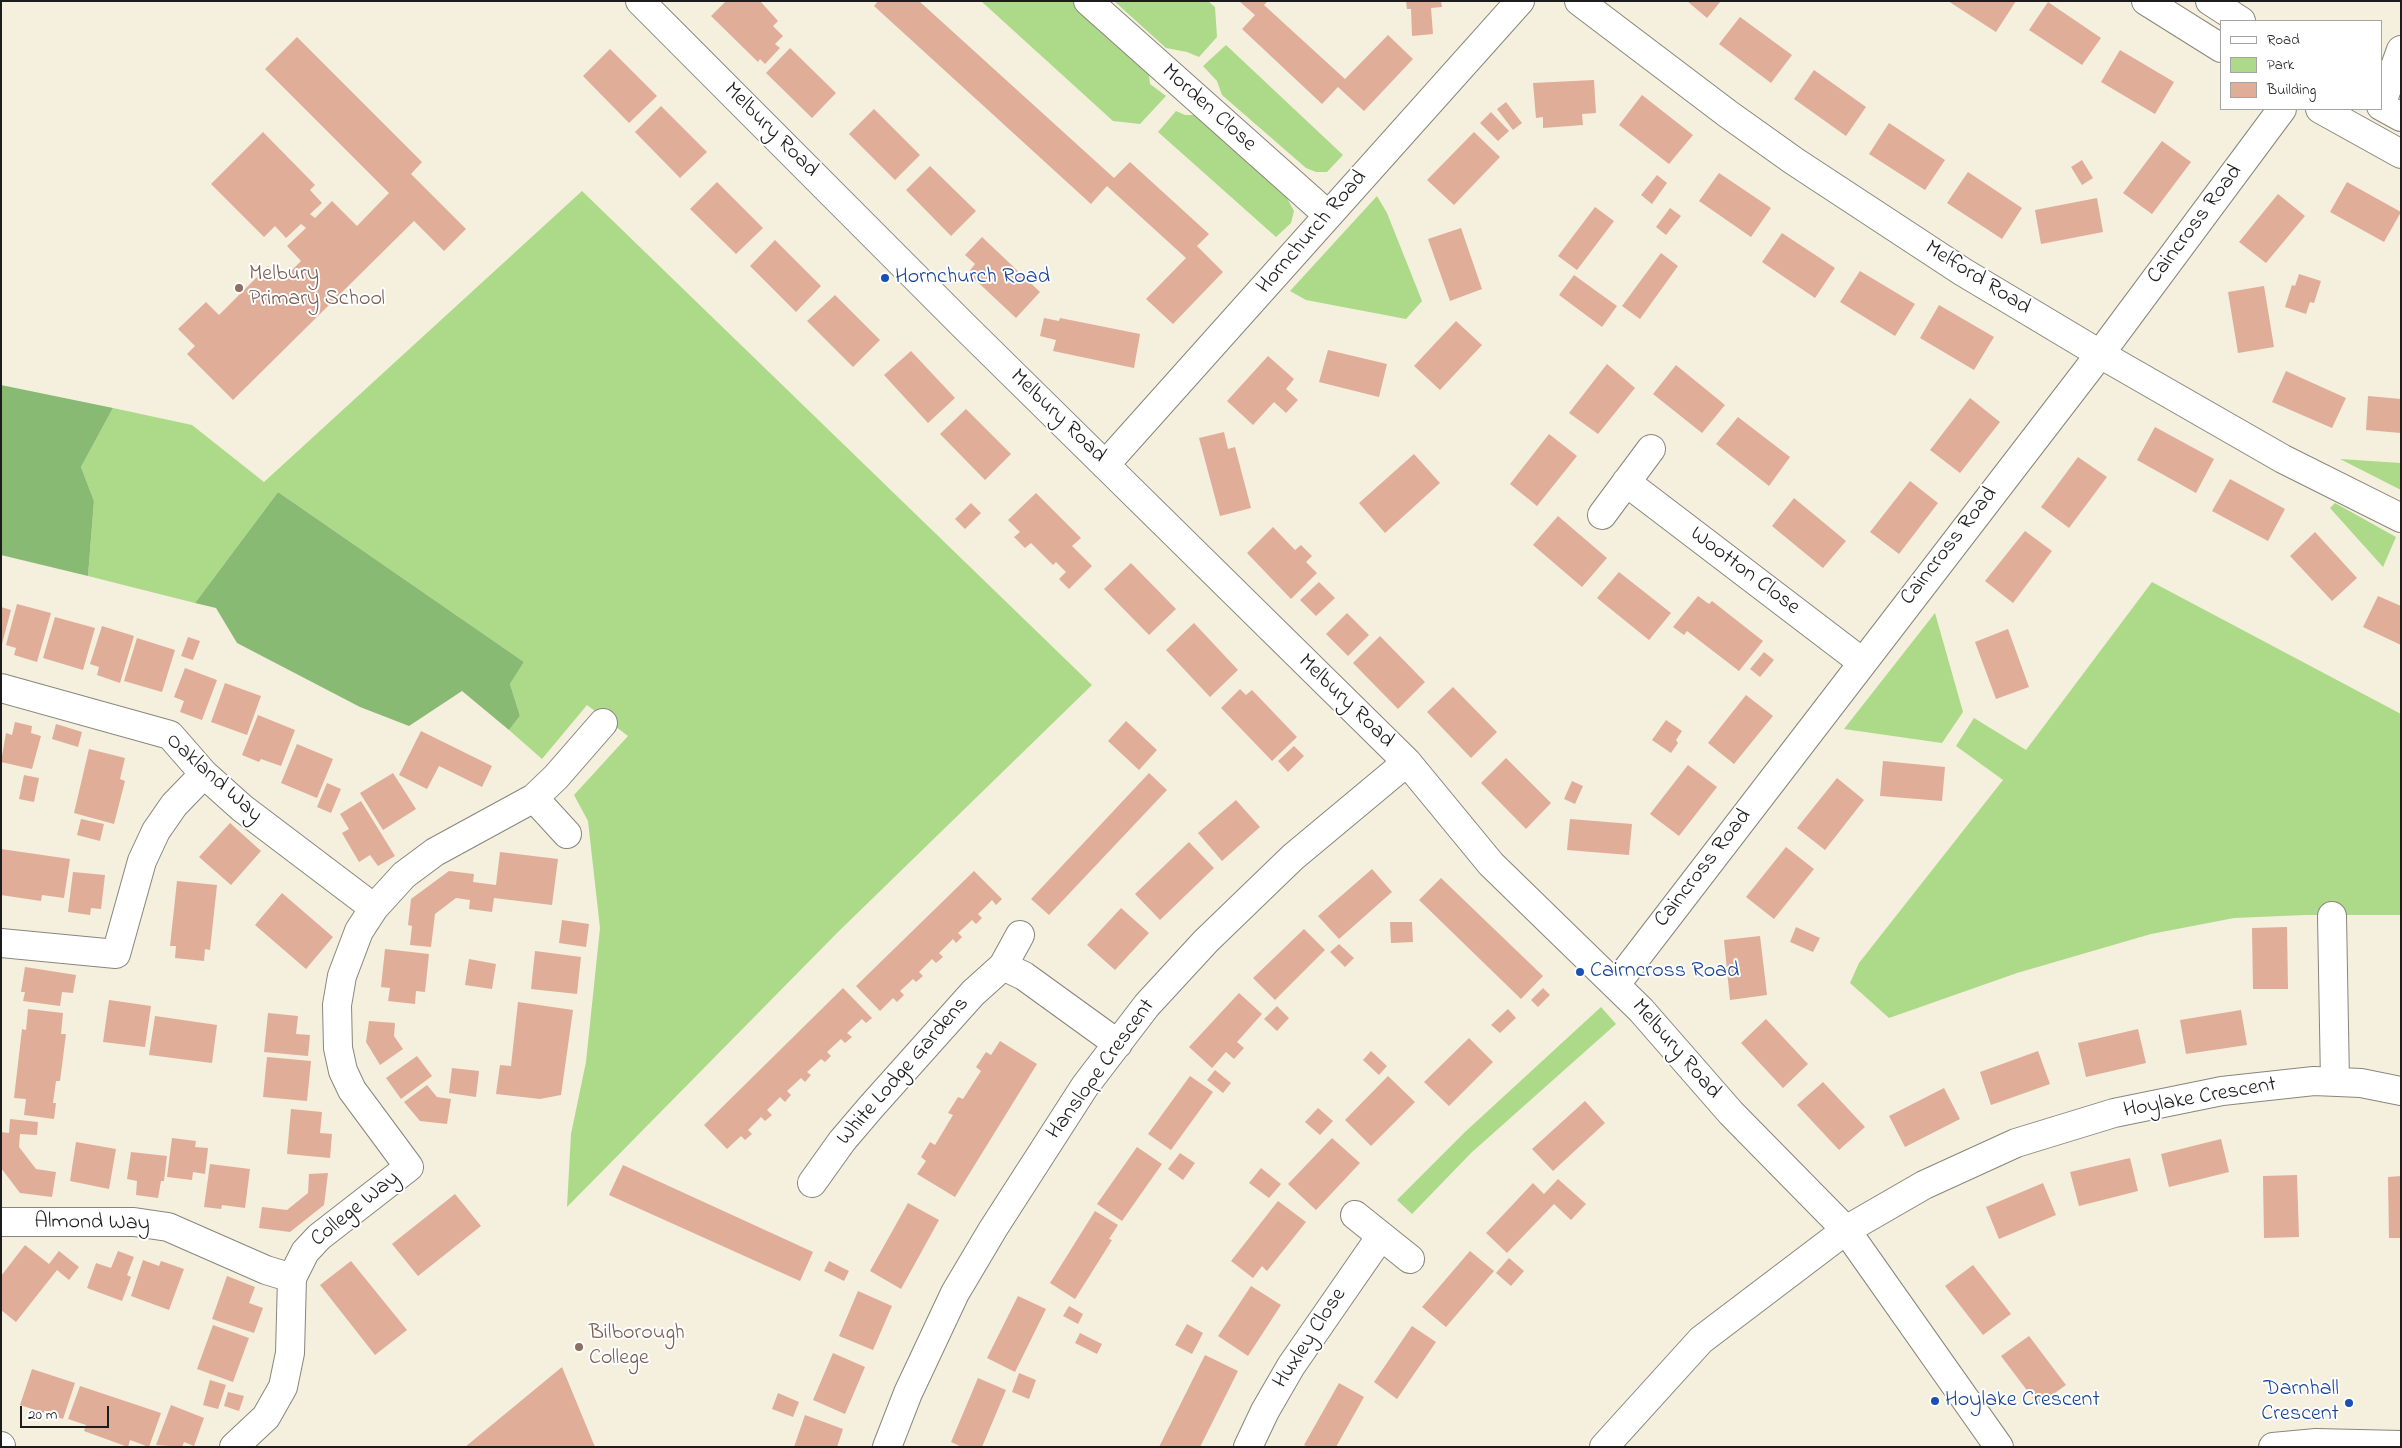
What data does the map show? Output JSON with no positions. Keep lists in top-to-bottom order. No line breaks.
{"streets":{"street":["Morden Close","Melbury Road","Caincross Road","Hornchurch Road","Melford Road","Wootton Close","Oakland Way","Hanslope Crescent","White Lodge Gardens","Hoylake Crescent","College Way","Almond Way","Huxley Close"]},"crossings":[["Morden Close","Hornchurch Road"],["Melbury Road","Caincross Road"],["Melbury Road","Hornchurch Road"],["Melbury Road","Hanslope Crescent"],["Melbury Road","Hoylake Crescent"],["Caincross Road","Melford Road"],["Caincross Road","Wootton Close"],["Oakland Way","College Way"],["College Way","Almond Way"]],"places":["Hornchurch Road","Melbury Primary School","Cairncross Road","Bilborough College","Hoylake Crescent","Darnhall Crescent"],"legend":["Road","Park","Building"],"scale_bar":"20 m"}
